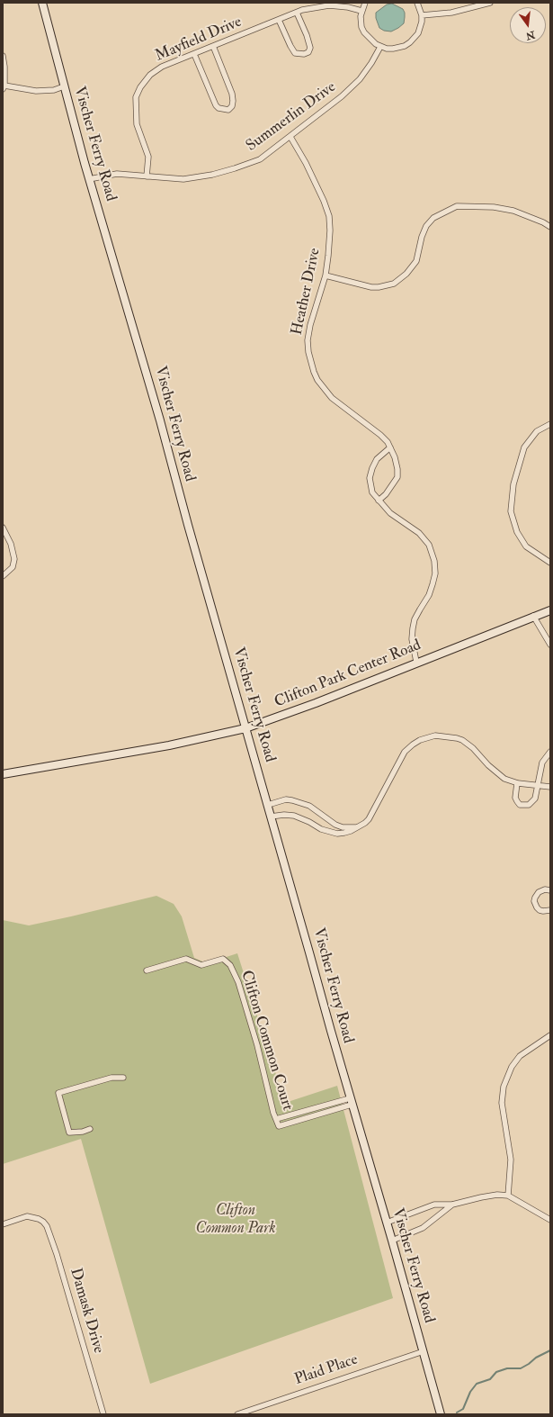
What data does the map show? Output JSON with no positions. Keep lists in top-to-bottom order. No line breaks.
{"streets":{"street":["Mayfield Drive","Summerlin Drive","Vischer Ferry Road","Heather Drive","Clifton Park Center Road","Clifton Common Court","Damask Drive","Plaid Place"]},"crossings":[["Mayfield Drive","Summerlin Drive"],["Summerlin Drive","Vischer Ferry Road"],["Summerlin Drive","Heather Drive"],["Vischer Ferry Road","Clifton Park Center Road"],["Vischer Ferry Road","Clifton Common Court"],["Vischer Ferry Road","Plaid Place"]],"parks":["Clifton Common Park"],"north":"bottom"}
